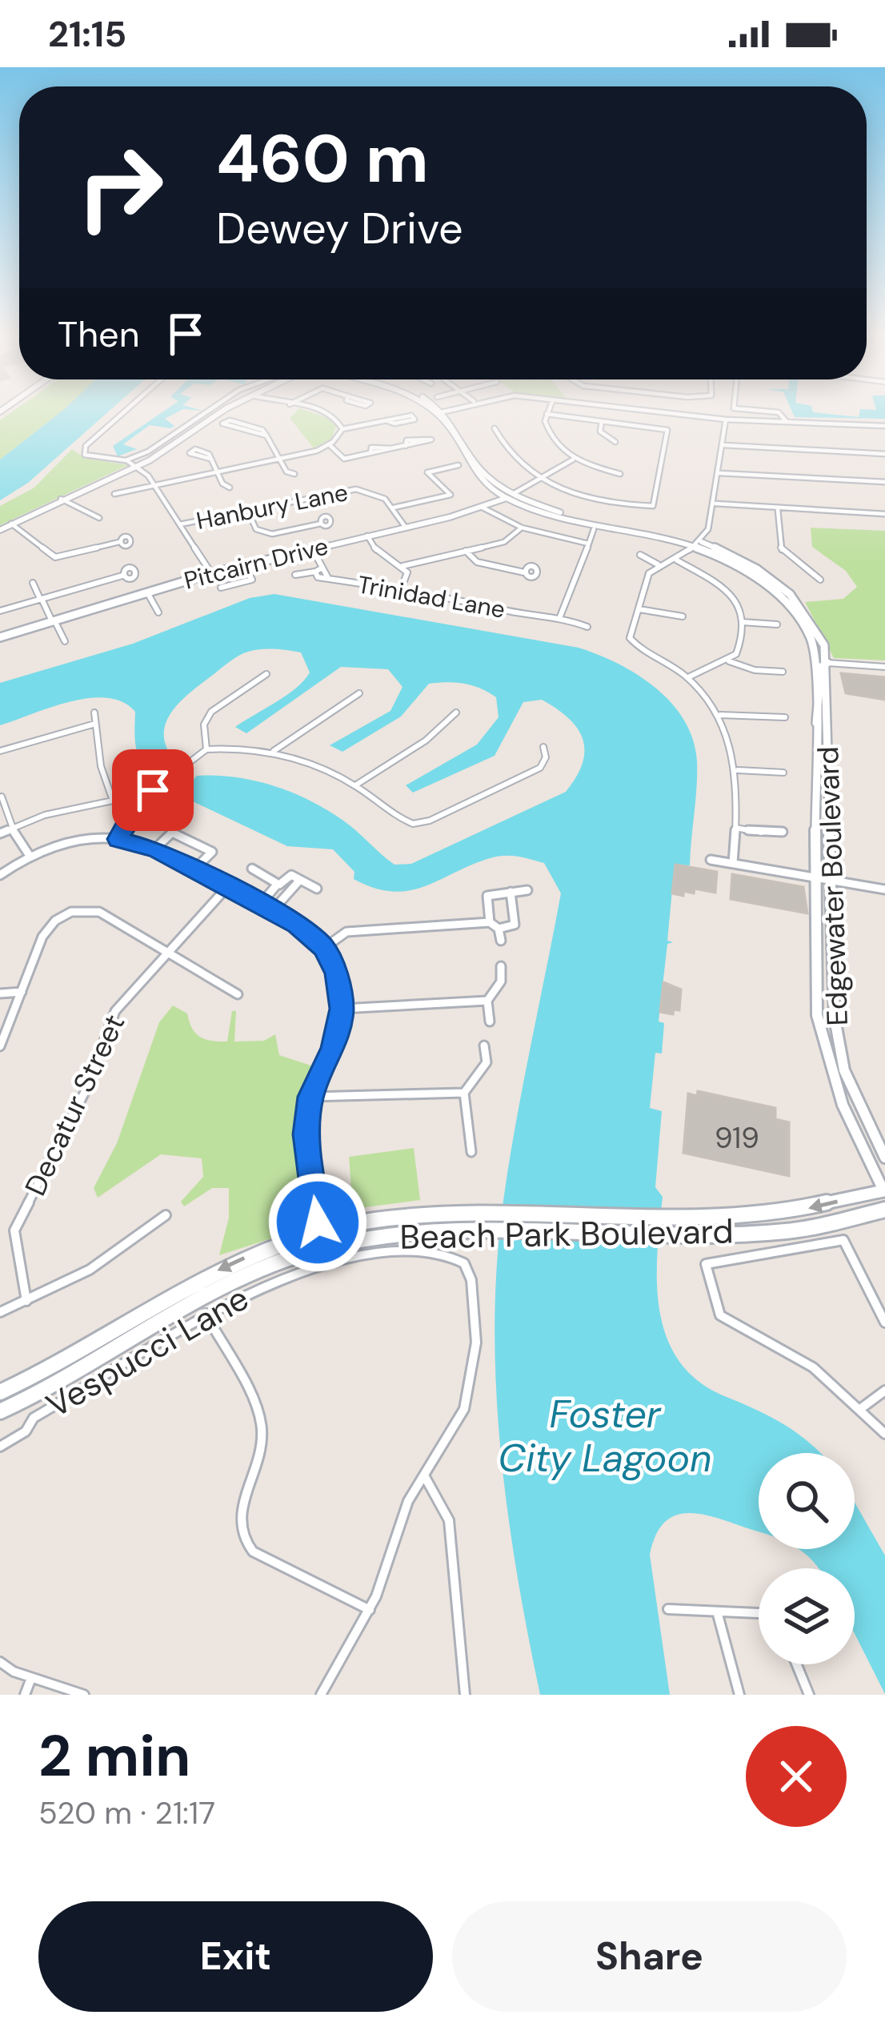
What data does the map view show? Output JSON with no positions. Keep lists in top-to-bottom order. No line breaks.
{"streets":{"main road":["Beach Park Boulevard"],"street":["Hanbury Lane","Pitcairn Drive","Trinidad Lane","Edgewater Boulevard","Decatur Street","Vespucci Lane"]},"crossings":[["Pitcairn Drive","Edgewater Boulevard"],["Edgewater Boulevard","Beach Park Boulevard"]],"water":["Foster City Lagoon"],"house_numbers":["919"],"page":{"status":"21:15","turn":["460 m","Dewey Drive"],"then":"Then","heading":["2 min","520 m · 21:17"],"buttons":["Exit","Share"]}}
